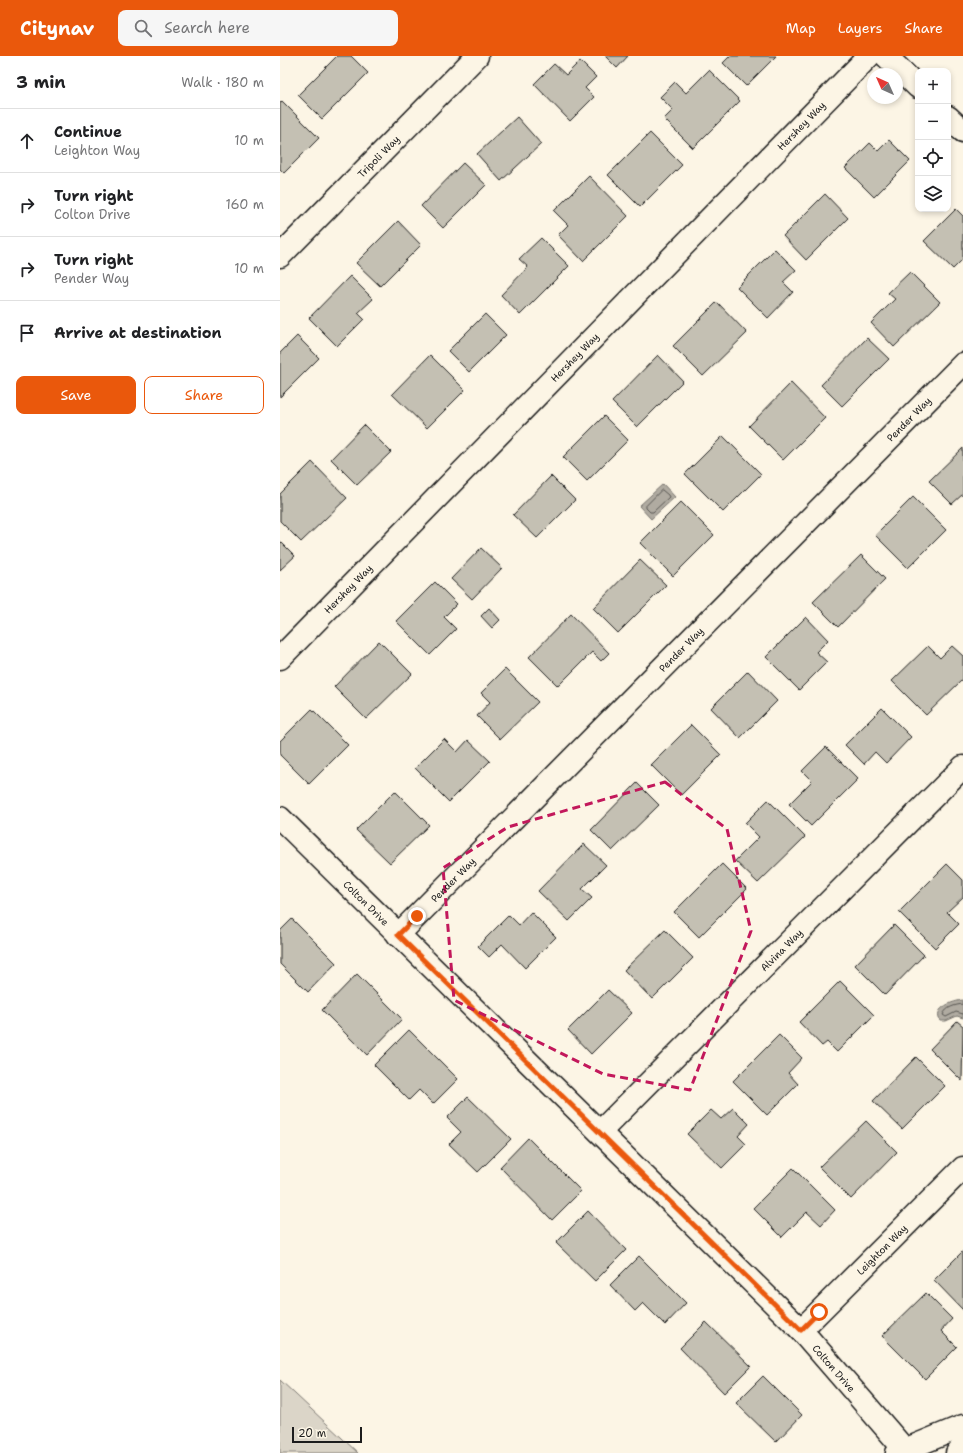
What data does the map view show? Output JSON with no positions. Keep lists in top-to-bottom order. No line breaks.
{"streets":{"street":["Hershey Way","Tripoli Way","Pender Way","Colton Drive","Alvina Way","Leighton Way"]},"crossings":[["Pender Way","Colton Drive"],["Colton Drive","Alvina Way"],["Colton Drive","Leighton Way"]],"scale_bar":"20 m","north":"top left","page":{"header":"Citynav","search":"Search here","nav":["Map","Layers","Share"],"heading":["3 min","Walk · 180 m"],"map_buttons":["+","−"],"list":[["Continue","Leighton Way","10 m"],["Turn right","Colton Drive","160 m"],["Turn right","Pender Way","10 m"],"Arrive at destination"],"buttons":["Save","Share"],"scale":"20 m"}}
